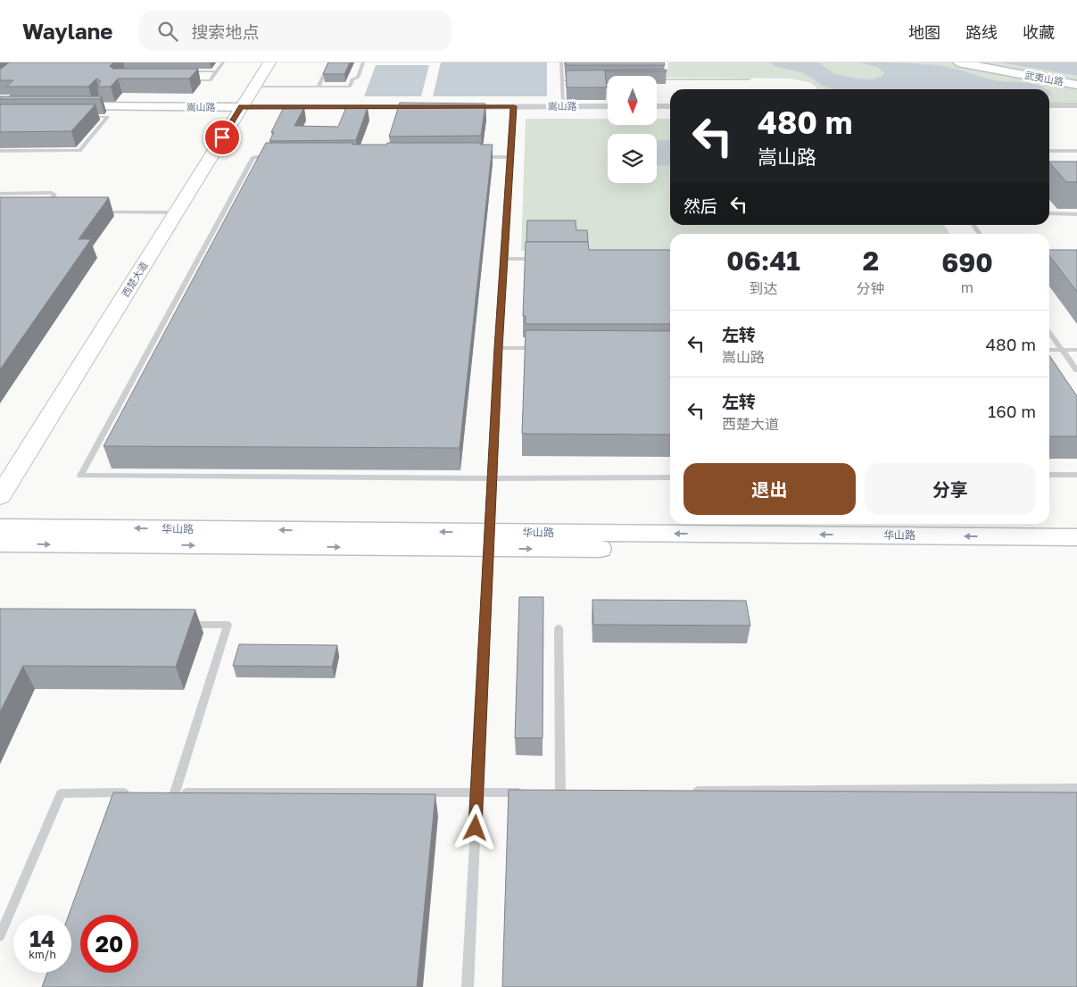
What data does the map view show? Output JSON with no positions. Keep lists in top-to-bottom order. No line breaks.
{"streets":{"main road":["西楚大道"],"street":["武夷山路","嵩山路","华山路"]},"crossings":[["嵩山路","西楚大道"]],"north":"bottom","page":{"header":"Waylane","search":"搜索地点","nav":["地图","路线","收藏"],"turn":["480 m","嵩山路"],"then":"然后","eta":["06:41","到达","2","分钟","690","m"],"list":[{"name":"左转","note":"嵩山路","value":"480 m"},{"name":"左转","note":"西楚大道","value":"160 m"}],"buttons":["退出","分享"],"speed":"14 km/h","limit":"20"}}
